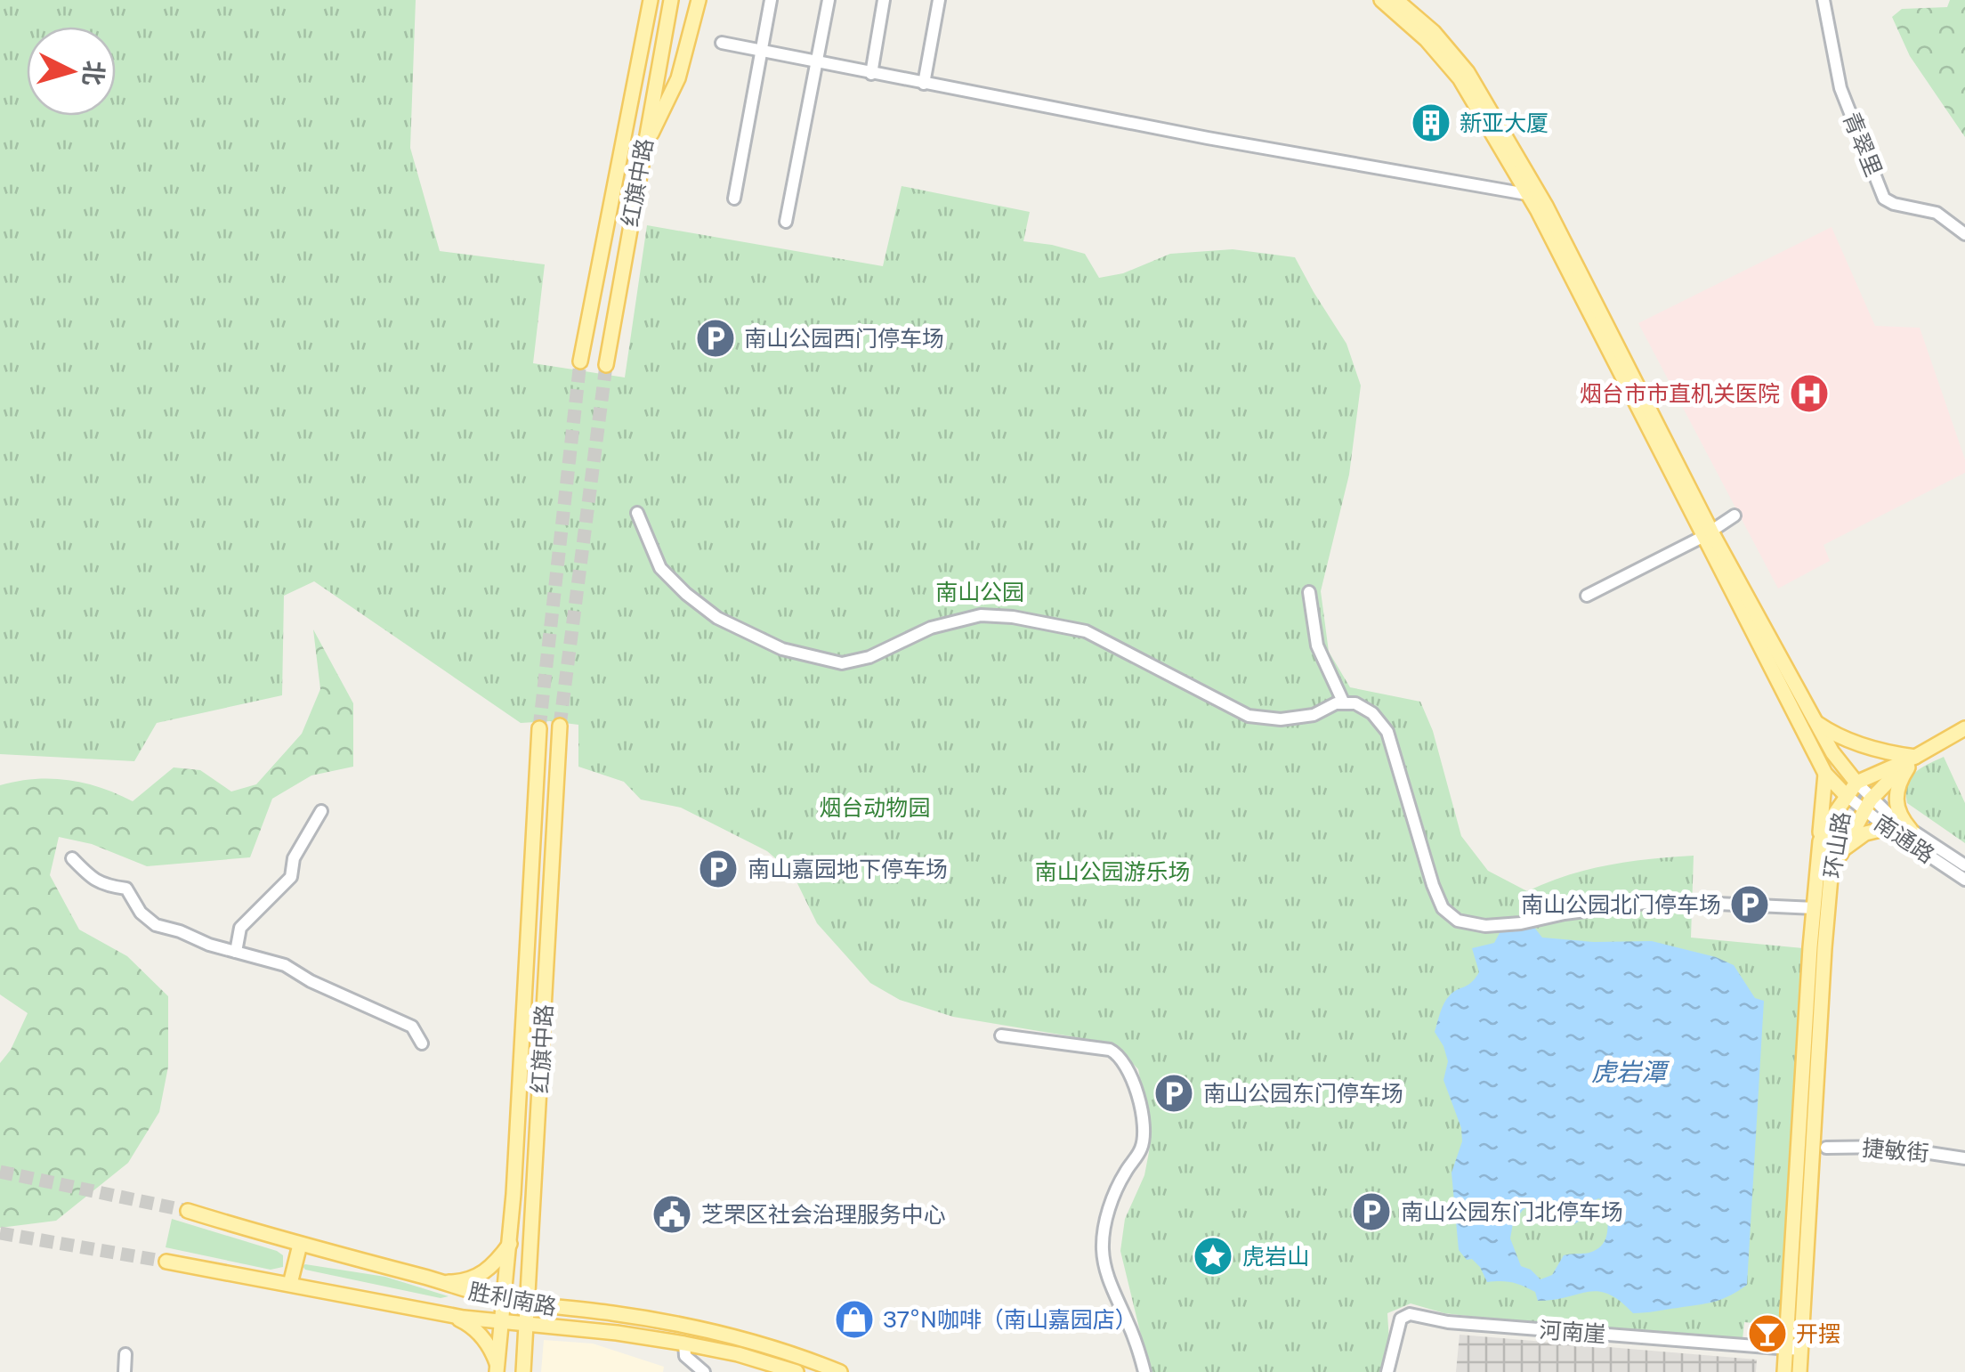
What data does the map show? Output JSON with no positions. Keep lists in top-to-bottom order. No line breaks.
{"streets":{"main road":["红旗中路","环山路","胜利南路"],"street":["青翠里","南通路","捷敏街","河南崖"]},"crossings":[["红旗中路","胜利南路"],["南通路","环山路"],["环山路","河南崖"]],"water":["虎岩潭"],"parks":["南山公园","烟台动物园","南山公园游乐场"],"places":{"building":["新亚大厦"],"parking":["南山公园西门停车场","南山嘉园地下停车场","南山公园北门停车场","南山公园东门停车场","南山公园东门北停车场"],"hospital":["烟台市市直机关医院"],"public building":["芝罘区社会治理服务中心"],"place":["虎岩山"],"shop":["37°N咖啡（南山嘉园店）"],"bar":["开摆"]},"north":"right"}
